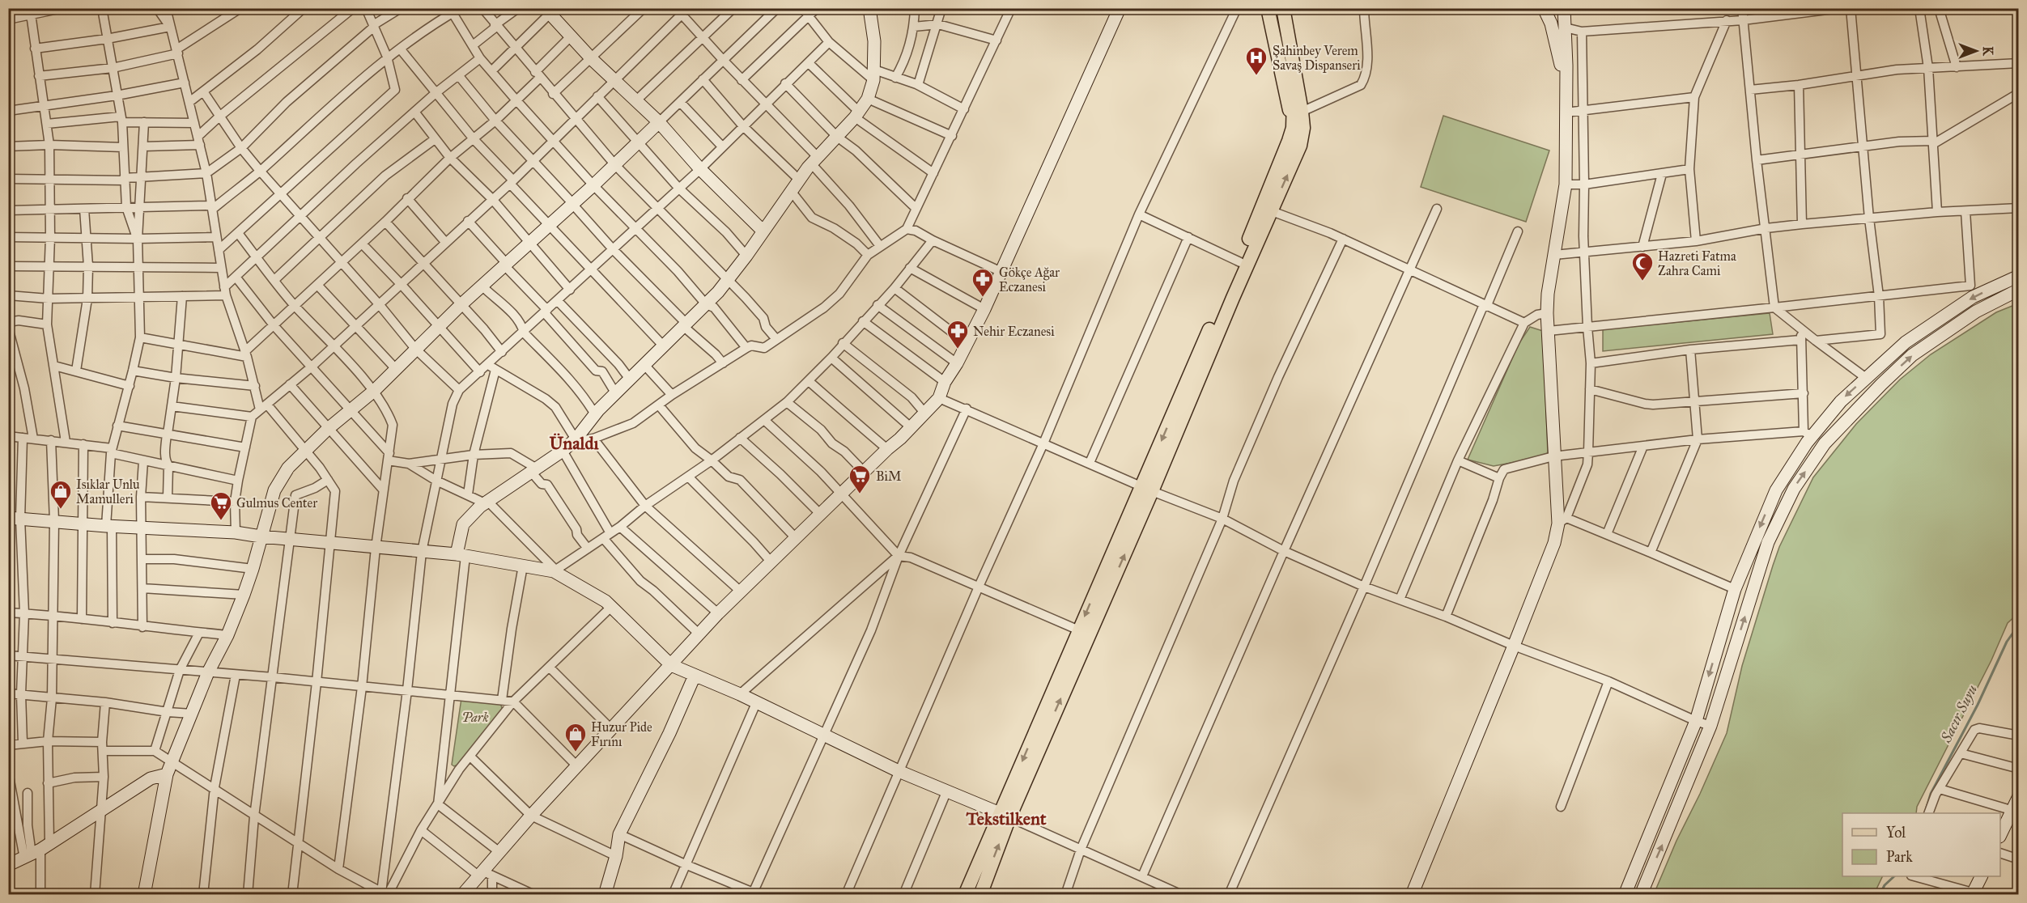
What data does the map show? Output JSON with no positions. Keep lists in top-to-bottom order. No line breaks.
{"districts":["Ünaldı","Tekstilkent"],"water":["Sacır Suyu"],"parks":["Park"],"places":{"hospital":["Şahinbey Verem Savaş Dispanseri"],"mosque":["Hazreti Fatma Zahra Cami"],"pharmacy":["Gökçe Ağar Eczanesi","Nehir Eczanesi"],"supermarket":["BiM","Gulmus Center"],"shop":["Isıklar Unlu Mamulleri","Huzur Pide Fırını"]},"legend":["Yol","Park"],"north":"right"}
